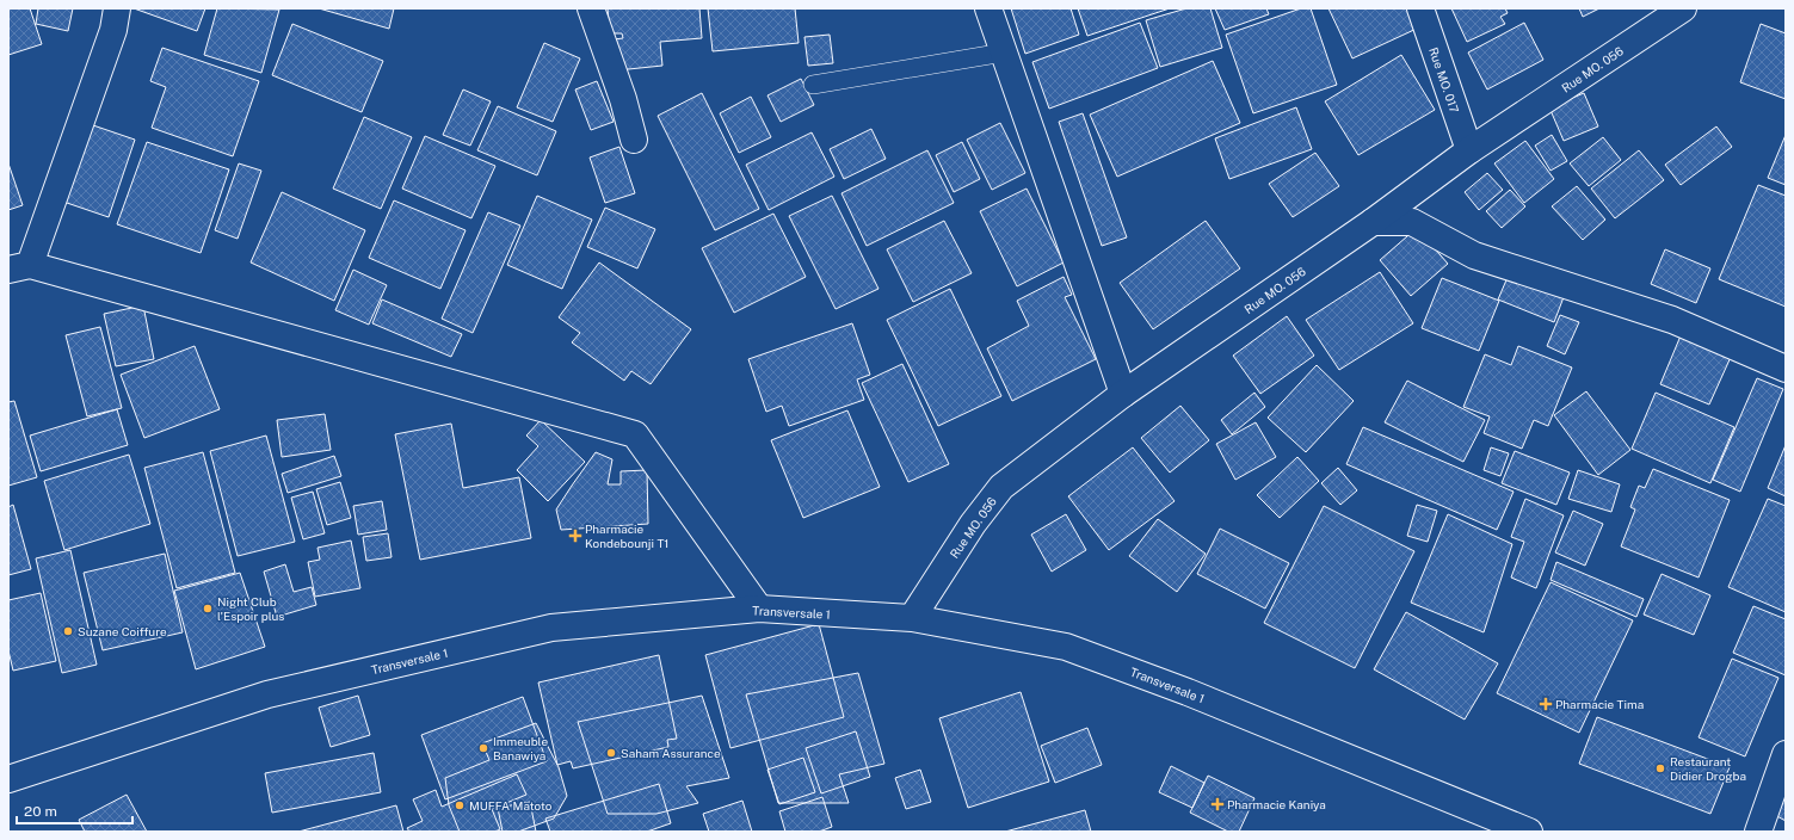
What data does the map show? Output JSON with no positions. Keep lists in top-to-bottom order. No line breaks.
{"streets":{"street":["Rue MO. 056","Rue MO. 017","Transversale 1"]},"crossings":[["Rue MO. 056","Rue MO. 017"],["Rue MO. 056","Transversale 1"]],"places":{"health":["Pharmacie Kondebounji T1","Pharmacie Tima","Pharmacie Kaniya"],"other":["Night Club l'Espoir plus","Suzane Coiffure","Immeuble Banawiya","Saham Assurance","Restaurant Didier Drogba","MUFFA Matoto"]},"scale_bar":"20 m"}
